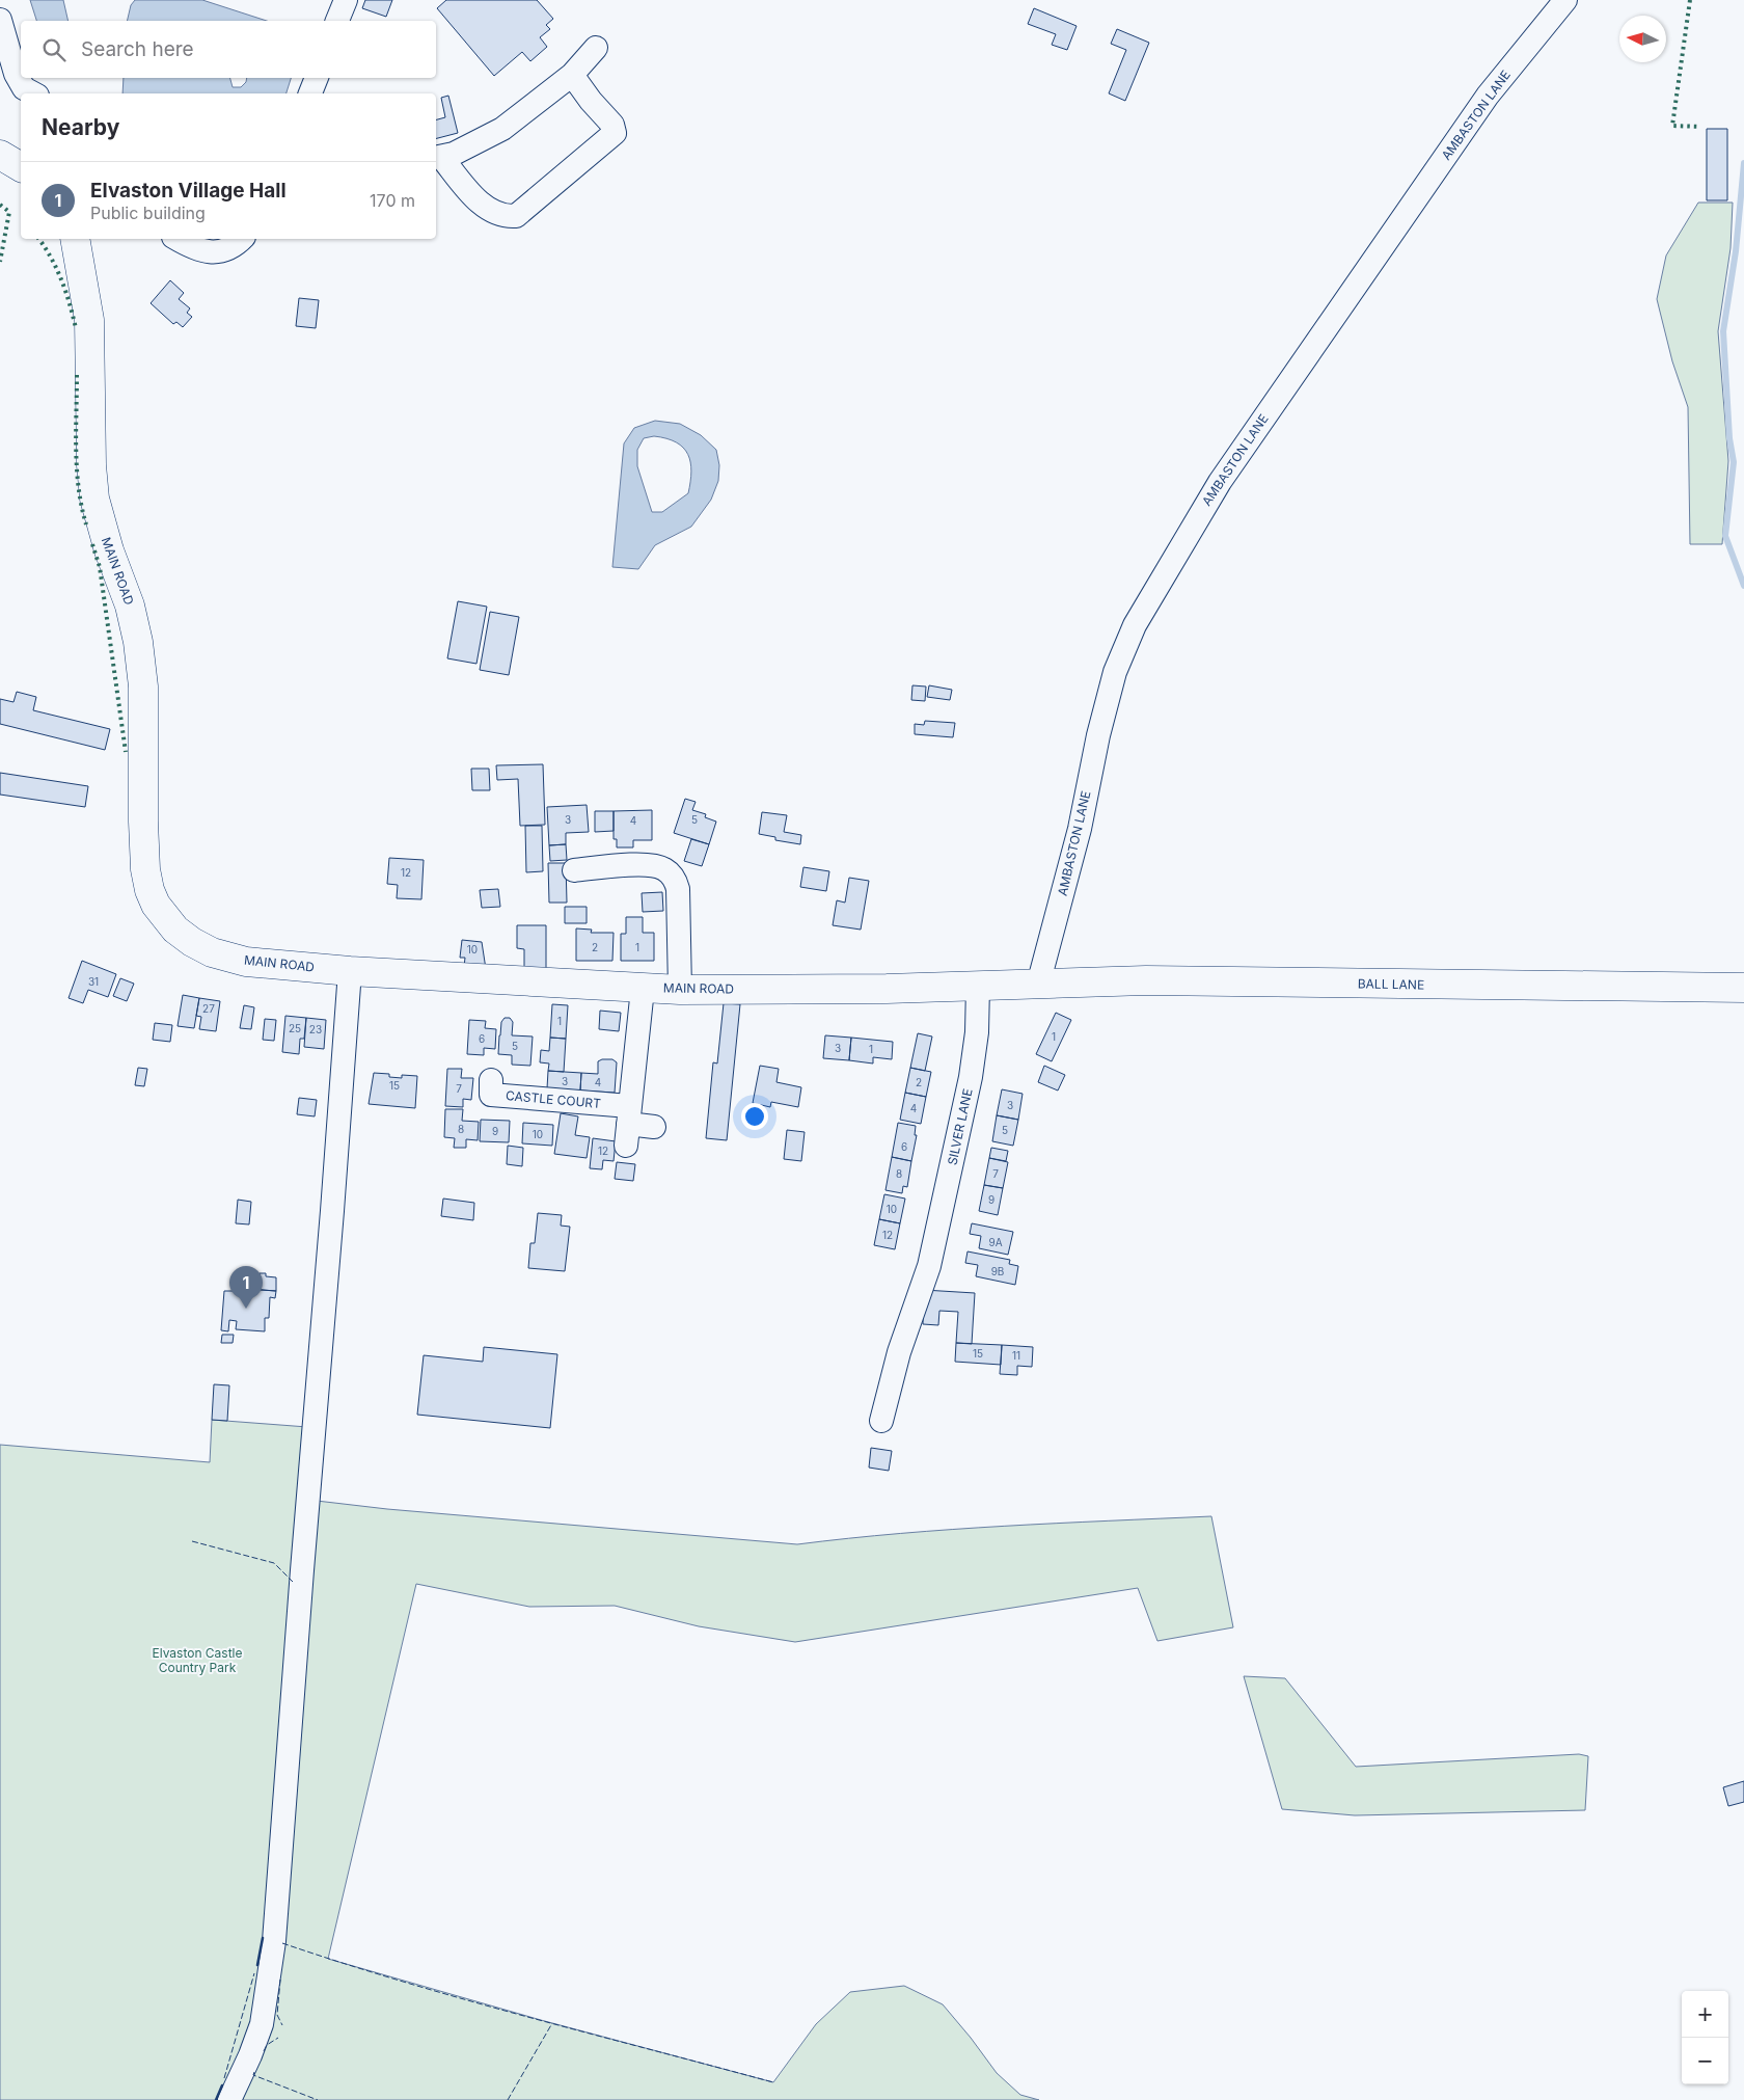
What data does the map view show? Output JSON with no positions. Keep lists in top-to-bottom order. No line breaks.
{"streets":{"main road":["MAIN ROAD","BALL LANE"],"street":["AMBASTON LANE","CASTLE COURT","SILVER LANE"]},"crossings":[["AMBASTON LANE","MAIN ROAD"],["AMBASTON LANE","BALL LANE"],["MAIN ROAD","BALL LANE"],["MAIN ROAD","SILVER LANE"]],"parks":["Elvaston Castle Country Park"],"house_numbers":["3","5","4","12","2","1","10","31","27","1","25","23","1","6","5","3","1","3","4","2","15","7","3","4","8","5","9","10","6","12","8","7","9","10","12","9A","9B","15","11"],"north":"left","page":{"search":"Search here","heading":"Nearby","list":[{"mark":"1","name":"Elvaston Village Hall","note":"Public building","value":"170 m"}],"pins":"1","map_buttons":["+","−"]}}
